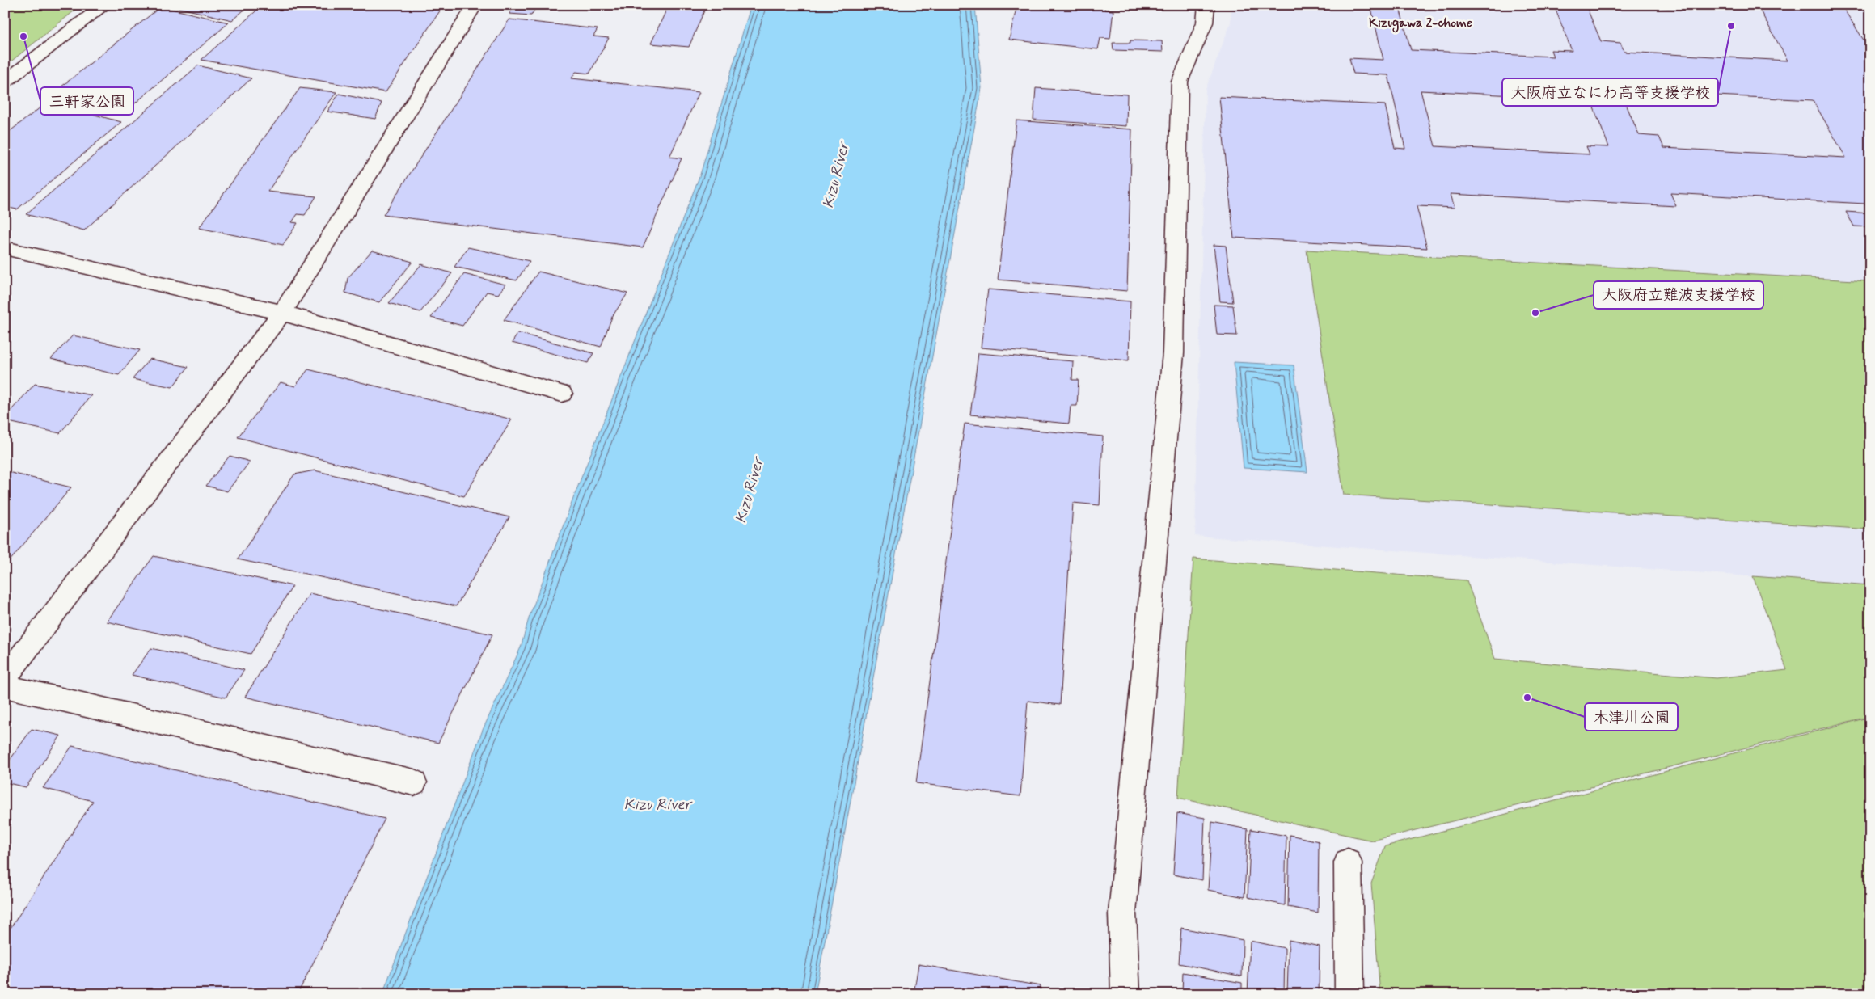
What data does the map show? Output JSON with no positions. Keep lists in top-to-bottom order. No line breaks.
{"districts":["Kizugawa 2-chome"],"water":["Kizu River"],"places":["大阪府立なにわ高等支援学校","三軒家公園","大阪府立難波支援学校","木津川公園"]}
